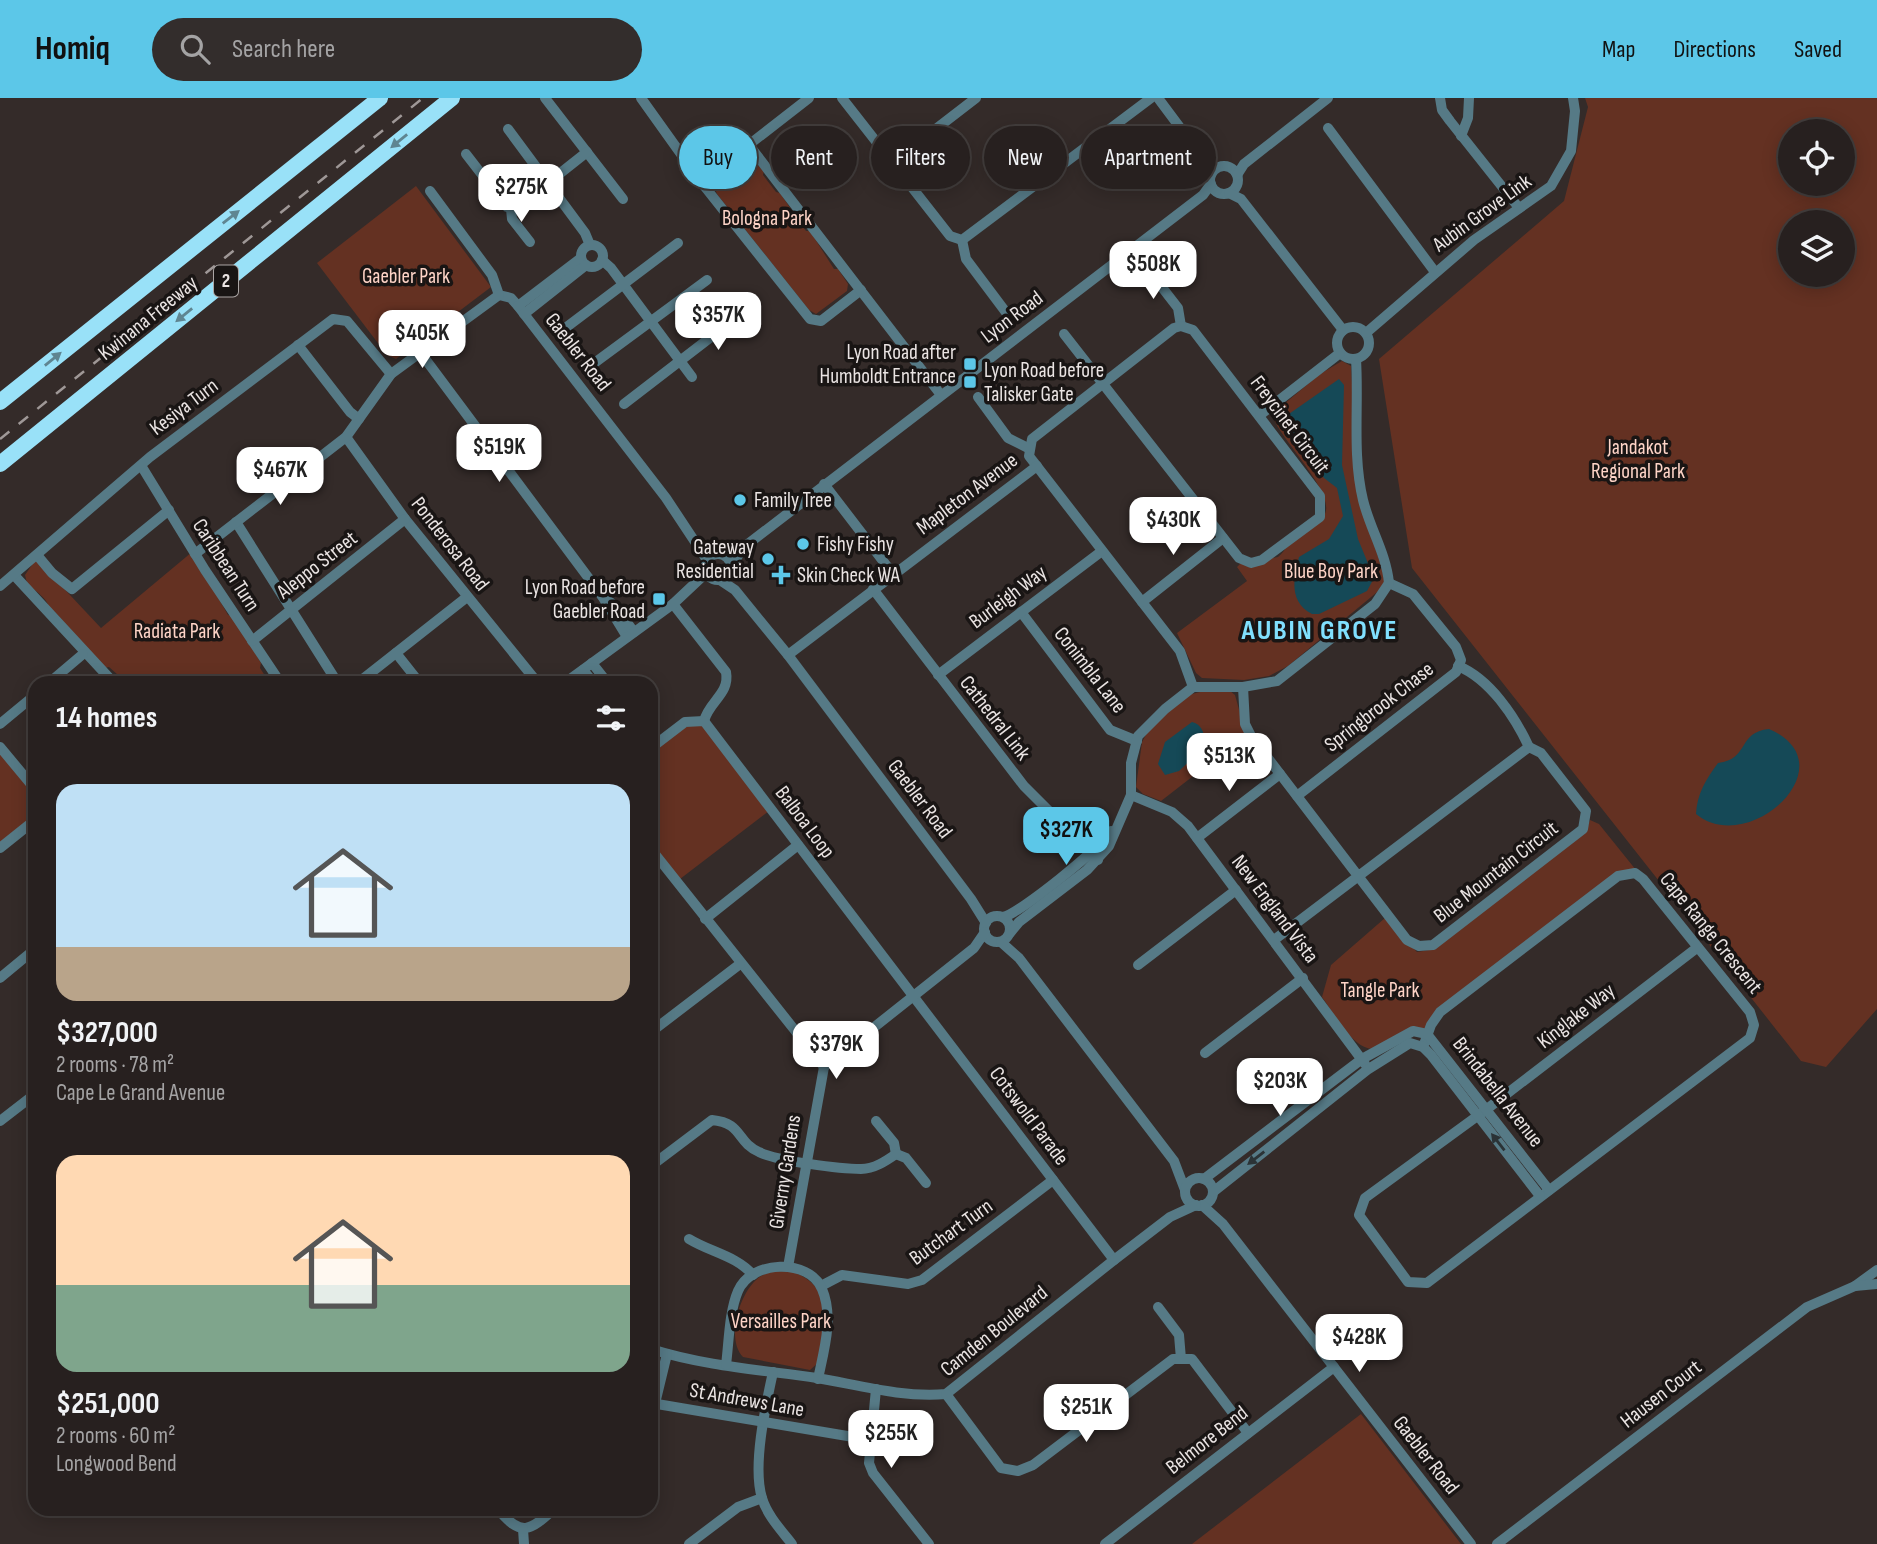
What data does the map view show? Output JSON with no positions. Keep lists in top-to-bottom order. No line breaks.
{"streets":{"highway":["2","Kwinana Freeway"],"street":["Aubin Grove Link","Lyon Road","Gaebler Road","Kesiya Turn","Freycinet Circuit","Mapleton Avenue","Ponderosa Road","Caribbean Turn","Aleppo Street","Burleigh Way","Conimbla Lane","Springbrook Chase","Cathedral Link","Balboa Loop","Blue Mountain Circuit","New England Vista","Cape Range Crescent","Kinglake Way","Brindabella Avenue","Cotswold Parade","Giverny Gardens","Butchart Turn","Camden Boulevard","Hausen Court","St Andrews Lane","Belmore Bend"]},"crossings":[["Lyon Road","Gaebler Road"],["Gaebler Road","Mapleton Avenue"],["Gaebler Road","Brindabella Avenue"],["Gaebler Road","Camden Boulevard"],["Gaebler Road","Belmore Bend"],["Kesiya Turn","Caribbean Turn"],["Mapleton Avenue","Cathedral Link"],["Ponderosa Road","Aleppo Street"],["Caribbean Turn","Aleppo Street"],["Burleigh Way","Conimbla Lane"],["Burleigh Way","Cathedral Link"],["Springbrook Chase","Blue Mountain Circuit"],["Balboa Loop","Cotswold Parade"],["New England Vista","Brindabella Avenue"],["Cape Range Crescent","Kinglake Way"],["Cape Range Crescent","Brindabella Avenue"],["Kinglake Way","Brindabella Avenue"],["Brindabella Avenue","Camden Boulevard"],["Cotswold Parade","Butchart Turn"],["Cotswold Parade","Camden Boulevard"],["Giverny Gardens","Butchart Turn"],["Giverny Gardens","Camden Boulevard"],["Butchart Turn","Camden Boulevard"]],"districts":["AUBIN GROVE"],"parks":["Bologna Park","Gaebler Park","Jandakot Regional Park","Blue Boy Park","Radiata Park","Tangle Park","Versailles Park"],"places":{"transit":["Lyon Road after Humboldt Entrance","Lyon Road before Talisker Gate","Lyon Road before Gaebler Road"],"other":["Family Tree","Fishy Fishy","Gateway Residential"],"health":["Skin Check WA"]},"page":{"header":"Homiq","search":"Search here","nav":["Map","Directions","Saved"],"chip":["Buy","Rent","Filters","New","Apartment"],"price":["$275K","$508K","$357K","$405K","$519K","$467K","$430K","$513K","$327K","$379K","$203K","$428K","$251K","$255K"],"heading":"14 homes","list":[{"name":"$327,000","note":"2 rooms · 78 m² · Cape Le Grand Avenue"},{"name":"$251,000","note":"2 rooms · 60 m² · Longwood Bend"}]}}
